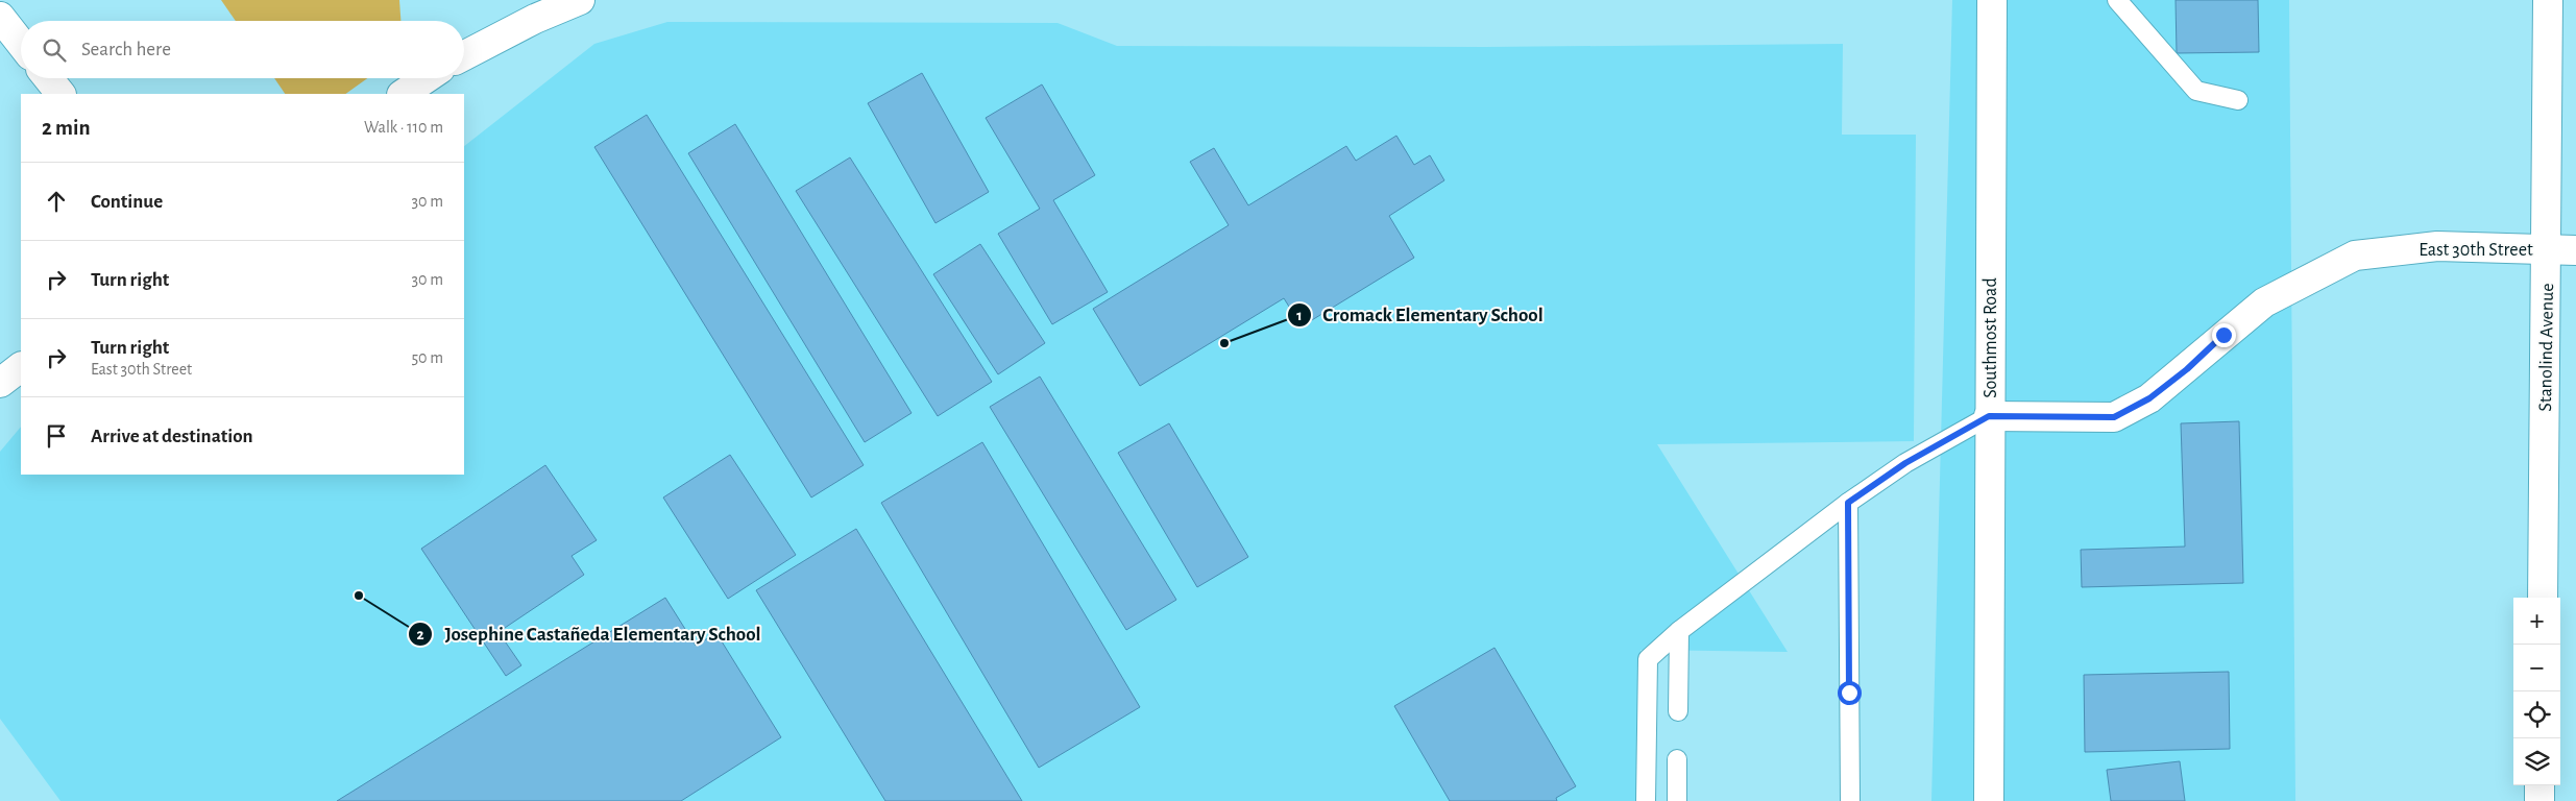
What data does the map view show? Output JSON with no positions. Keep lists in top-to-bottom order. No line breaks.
{"streets":{"street":["East 30th Street","Southmost Road","Stanolind Avenue"]},"crossings":[["East 30th Street","Southmost Road"],["East 30th Street","Stanolind Avenue"]],"places":["Cromack Elementary School","Josephine Castañeda Elementary School"],"page":{"search":"Search here","heading":["2 min","Walk · 110 m"],"list":[["Continue","30 m"],["Turn right","30 m"],["Turn right","East 30th Street","50 m"],"Arrive at destination"],"map_buttons":["+","−"]}}
